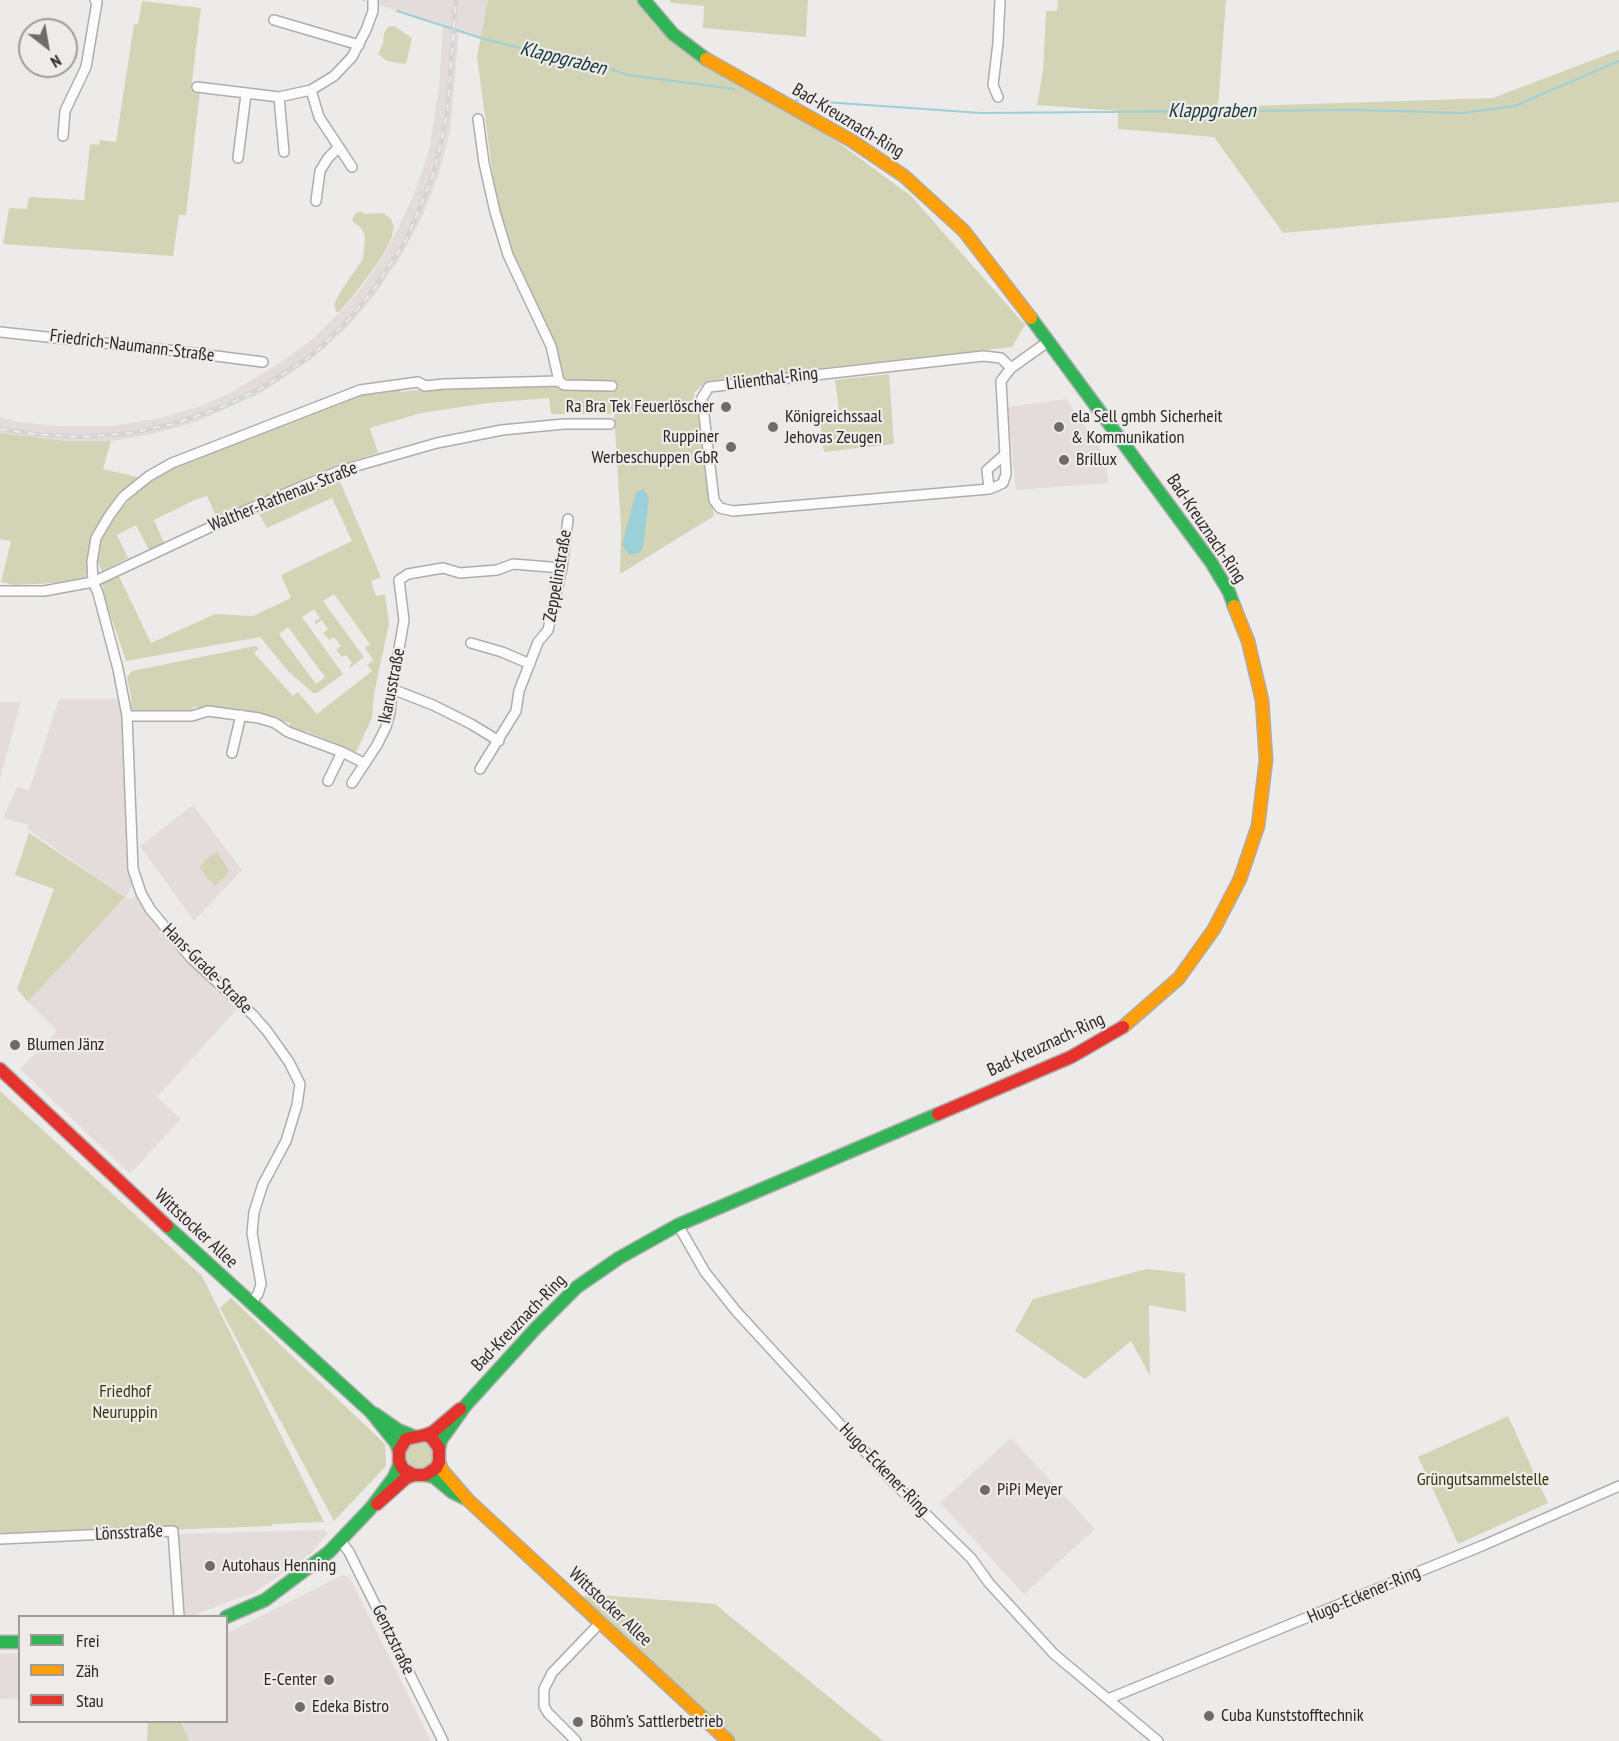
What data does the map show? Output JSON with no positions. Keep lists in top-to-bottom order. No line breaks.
{"streets":{"main road":["Bad-Kreuznach-Ring","Wittstocker Allee"],"street":["Friedrich-Naumann-Straße","Lilienthal-Ring","Walther-Rathenau-Straße","Zeppelinstraße","Ikarusstraße","Hans-Grade-Straße","Hugo-Eckener-Ring","Lönsstraße","Gentzstraße"]},"crossings":[["Bad-Kreuznach-Ring","Wittstocker Allee"],["Bad-Kreuznach-Ring","Hugo-Eckener-Ring"],["Walther-Rathenau-Straße","Hans-Grade-Straße"],["Zeppelinstraße","Ikarusstraße"],["Hans-Grade-Straße","Wittstocker Allee"]],"water":["Klappgraben"],"parks":["Friedhof Neuruppin","Grüngutsammelstelle"],"places":["Ra Bra Tek Feuerlöscher","Königreichssaal Jehovas Zeugen","ela Sell gmbh Sicherheit & Kommunikation","Ruppiner Werbeschuppen GbR","Brillux","Blumen Jänz","PiPi Meyer","Autohaus Henning","E-Center","Edeka Bistro","Cuba Kunststofftechnik","Böhm’s Sattlerbetrieb"],"legend":["Frei","Zäh","Stau"],"north":"bottom right"}
